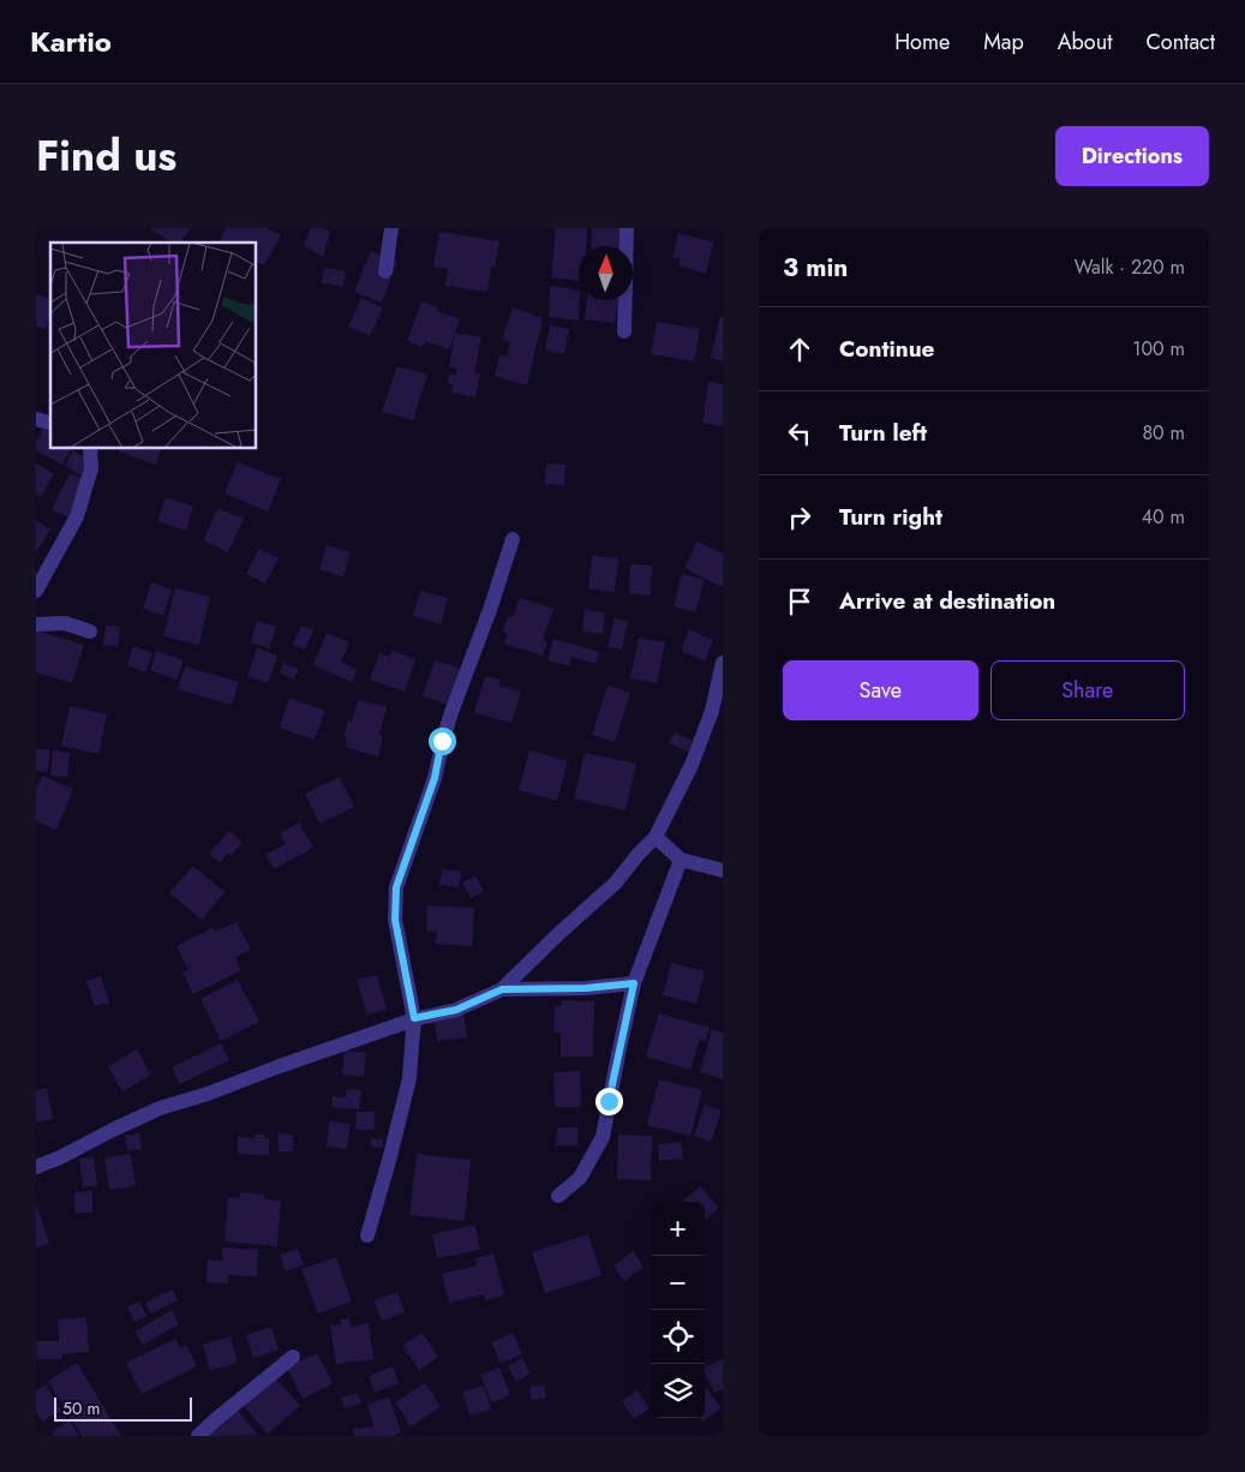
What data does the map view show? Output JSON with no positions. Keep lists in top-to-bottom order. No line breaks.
{"scale_bar":"50 m","north":"top","page":{"header":"Kartio","nav":["Home","Map","About","Contact"],"title":"Find us","buttons":["Directions",["Save","Share"]],"heading":["3 min","Walk · 220 m"],"list":[["Continue","100 m"],["Turn left","80 m"],["Turn right","40 m"],"Arrive at destination"],"map_buttons":["+","−"],"scale":"50 m"}}
